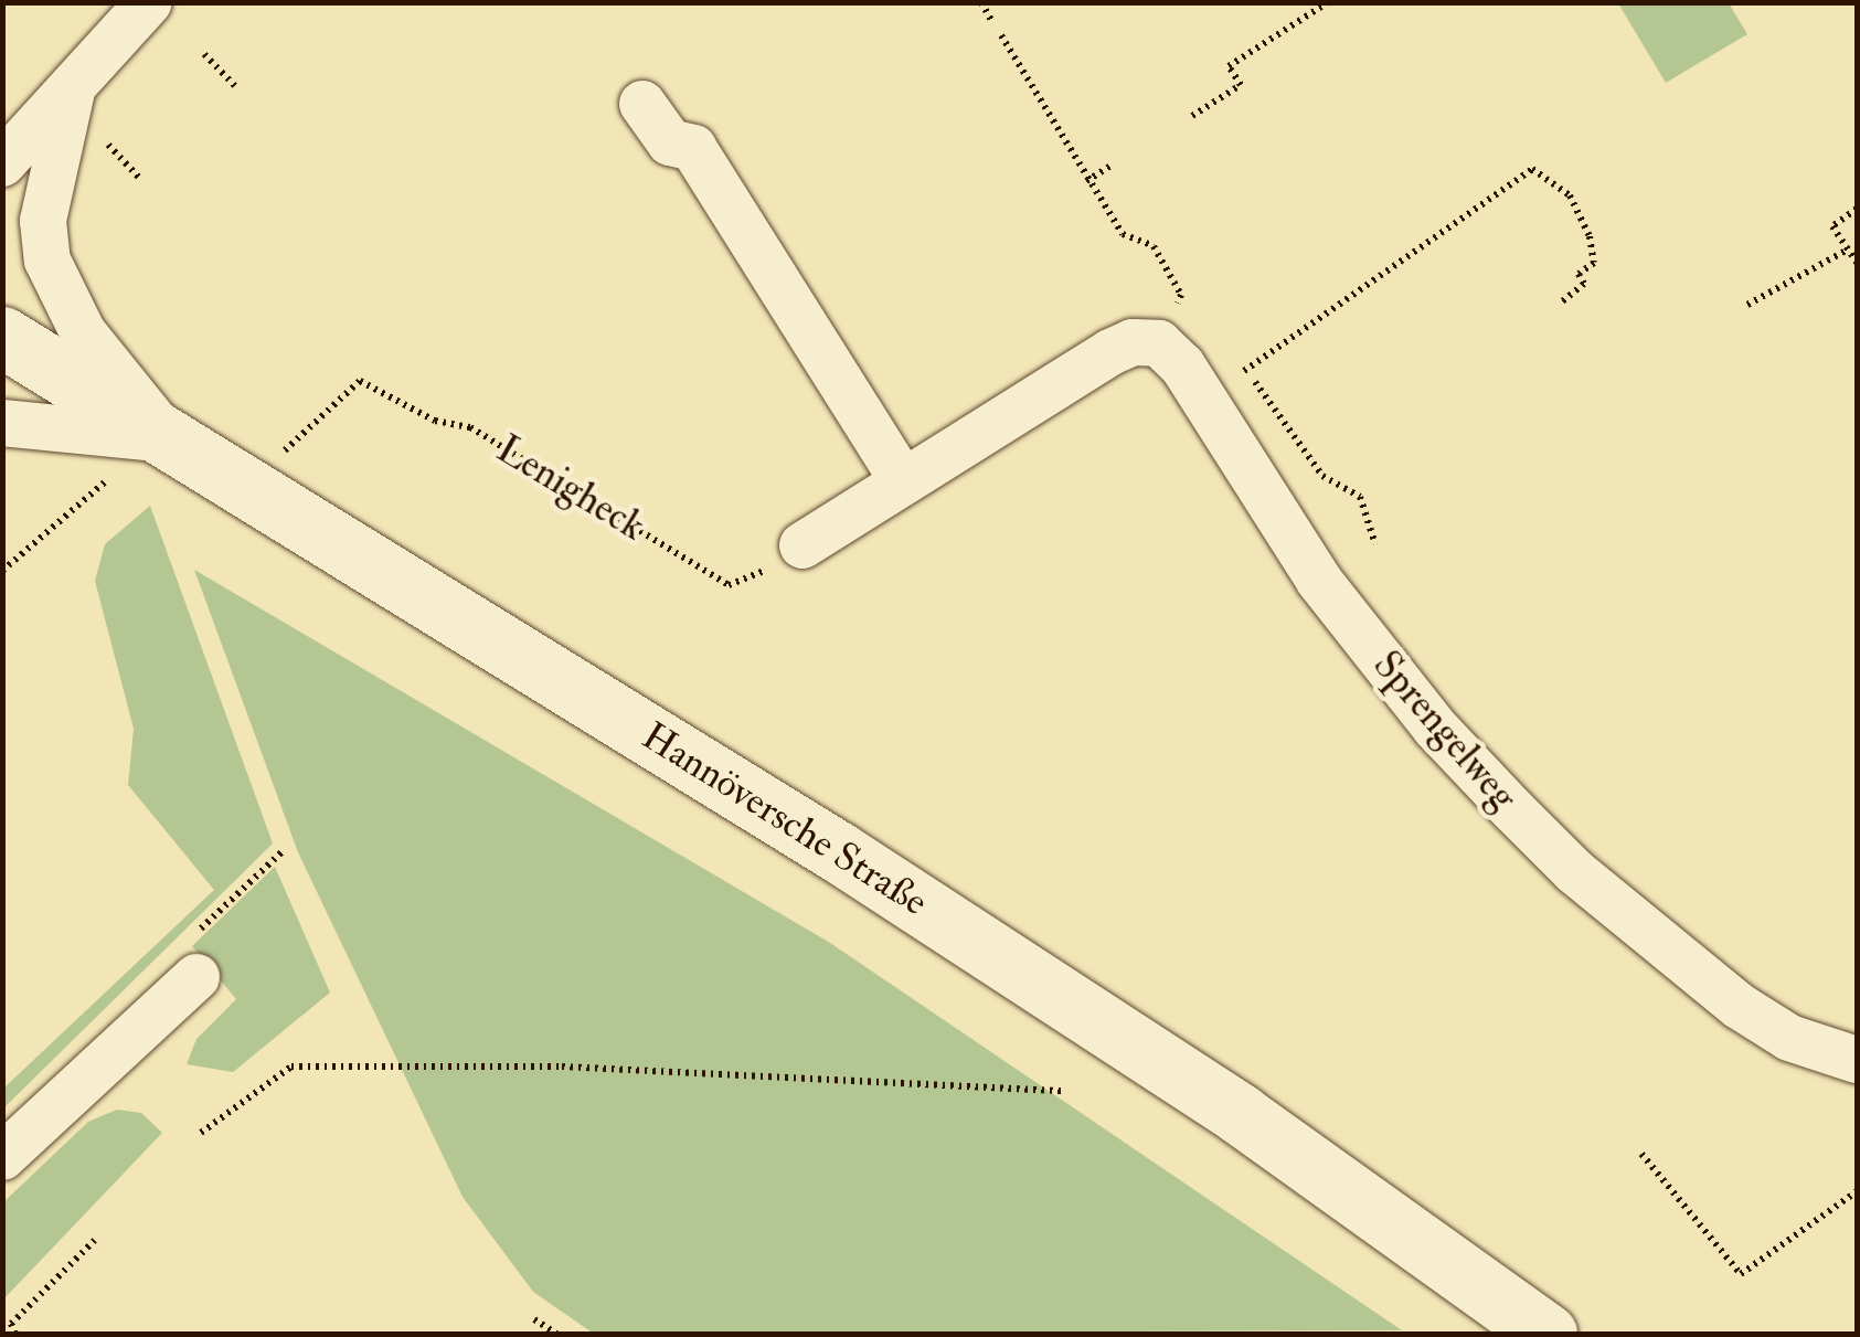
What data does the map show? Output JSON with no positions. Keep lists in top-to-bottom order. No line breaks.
{"streets":{"main road":["Hannöversche Straße"],"street":["Sprengelweg"],"path":["Lenigheck"]},"crossings":[["Lenigheck","Hannöversche Straße"]]}
